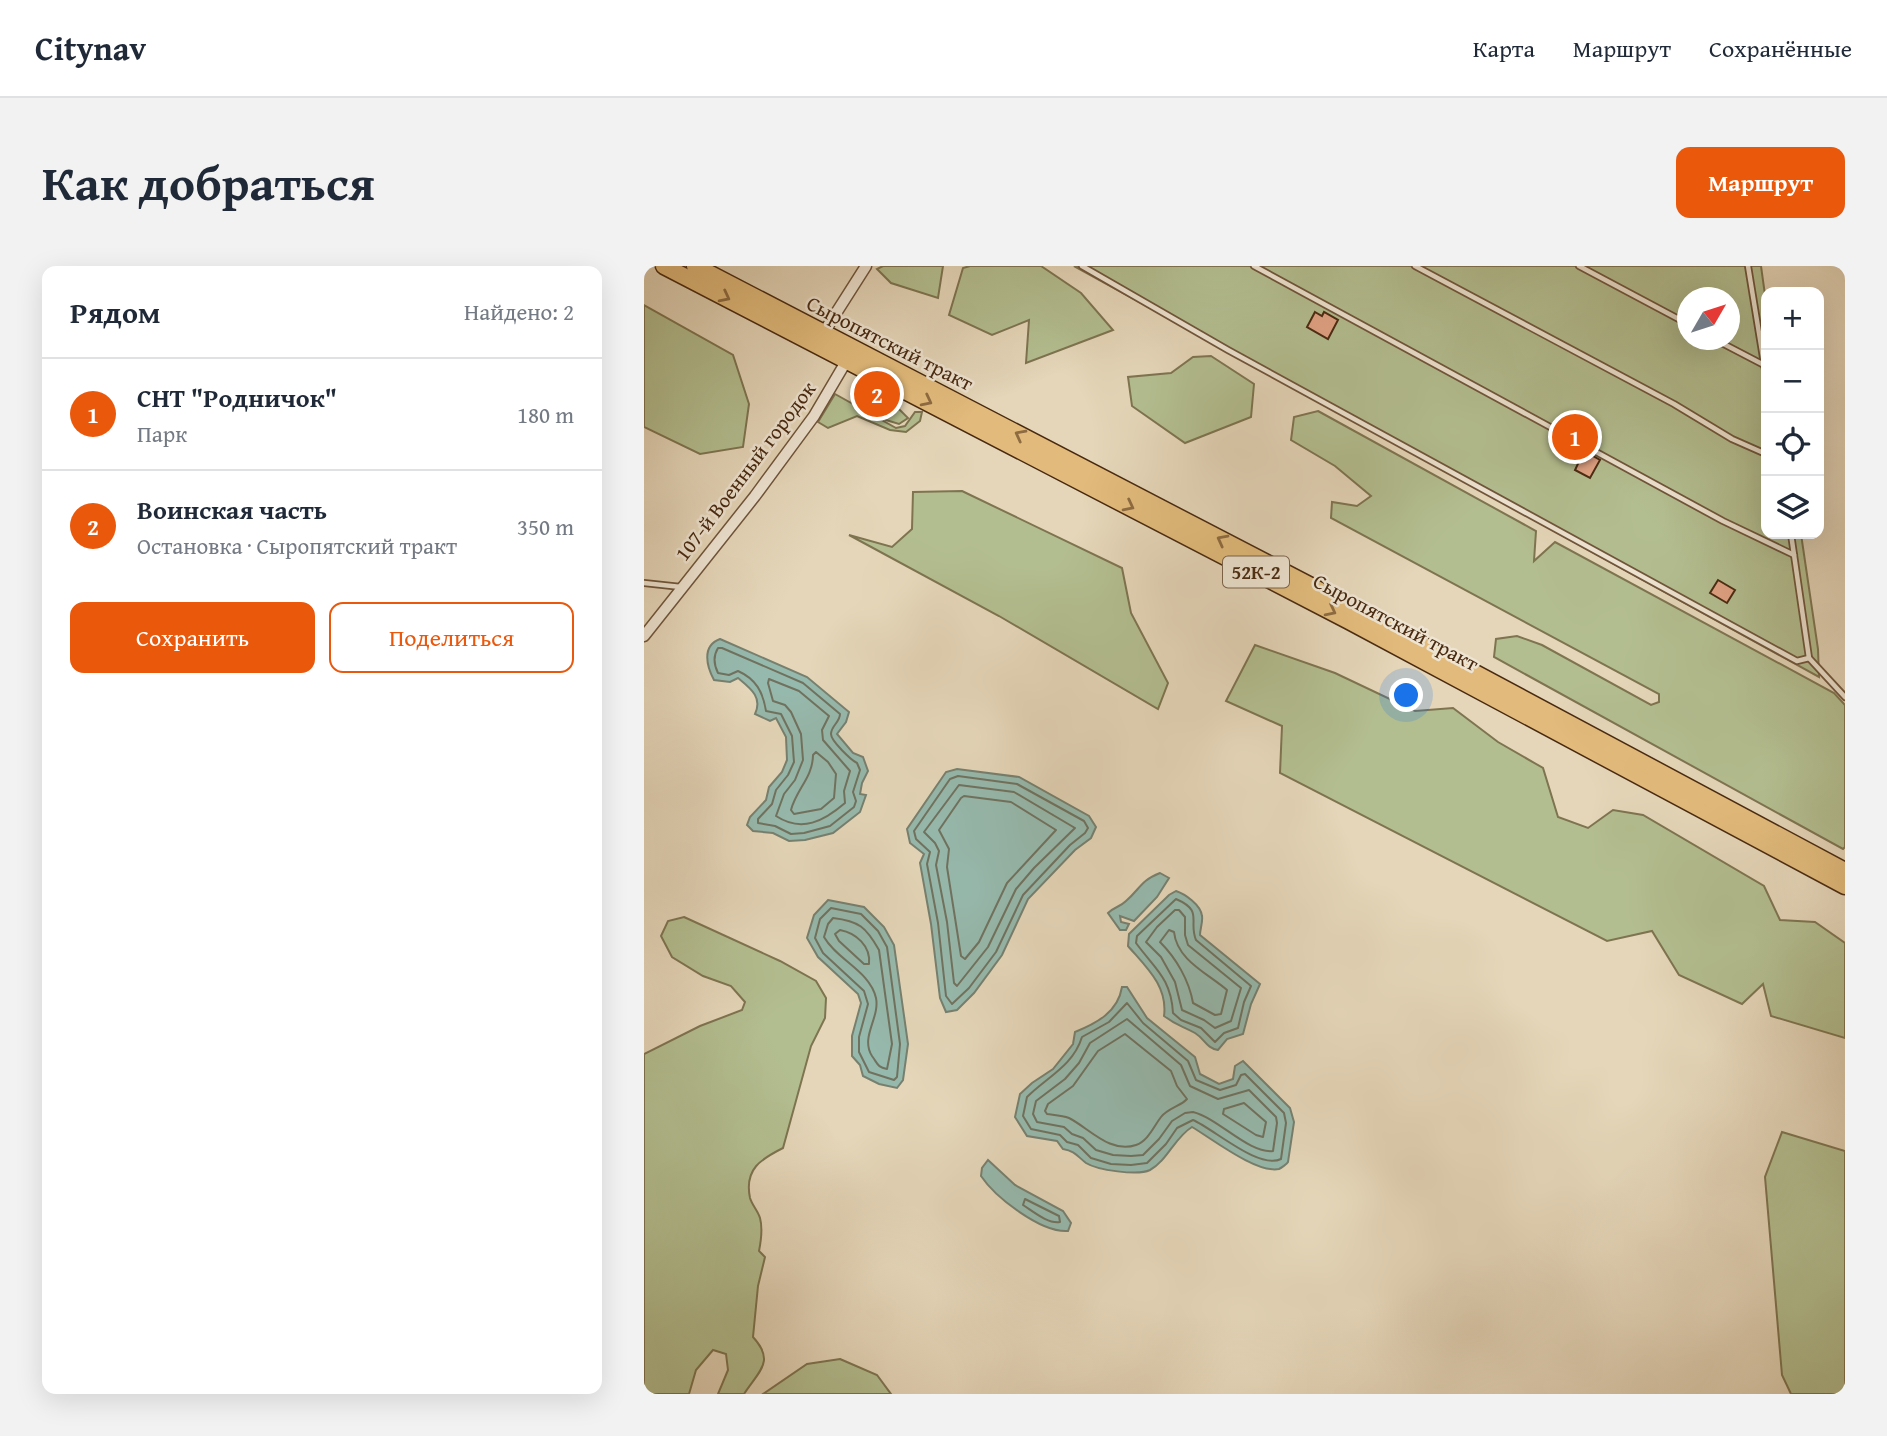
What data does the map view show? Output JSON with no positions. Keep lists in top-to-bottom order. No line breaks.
{"streets":{"main road":["Сыропятский тракт","52К-2"],"street":["107-й Военный городок"]},"crossings":[["Сыропятский тракт","107-й Военный городок"]],"north":"top right","page":{"header":"Citynav","nav":["Карта","Маршрут","Сохранённые"],"title":"Как добраться","buttons":["Маршрут",["Сохранить","Поделиться"]],"heading":["Рядом","Найдено: 2"],"map_buttons":["+","−"],"list":[{"mark":"1","name":"СНТ \"Родничок\"","note":"Парк","value":"180 m"},{"mark":"2","name":"Воинская часть","note":"Остановка · Сыропятский тракт","value":"350 m"}],"pins":["2","1"]}}
